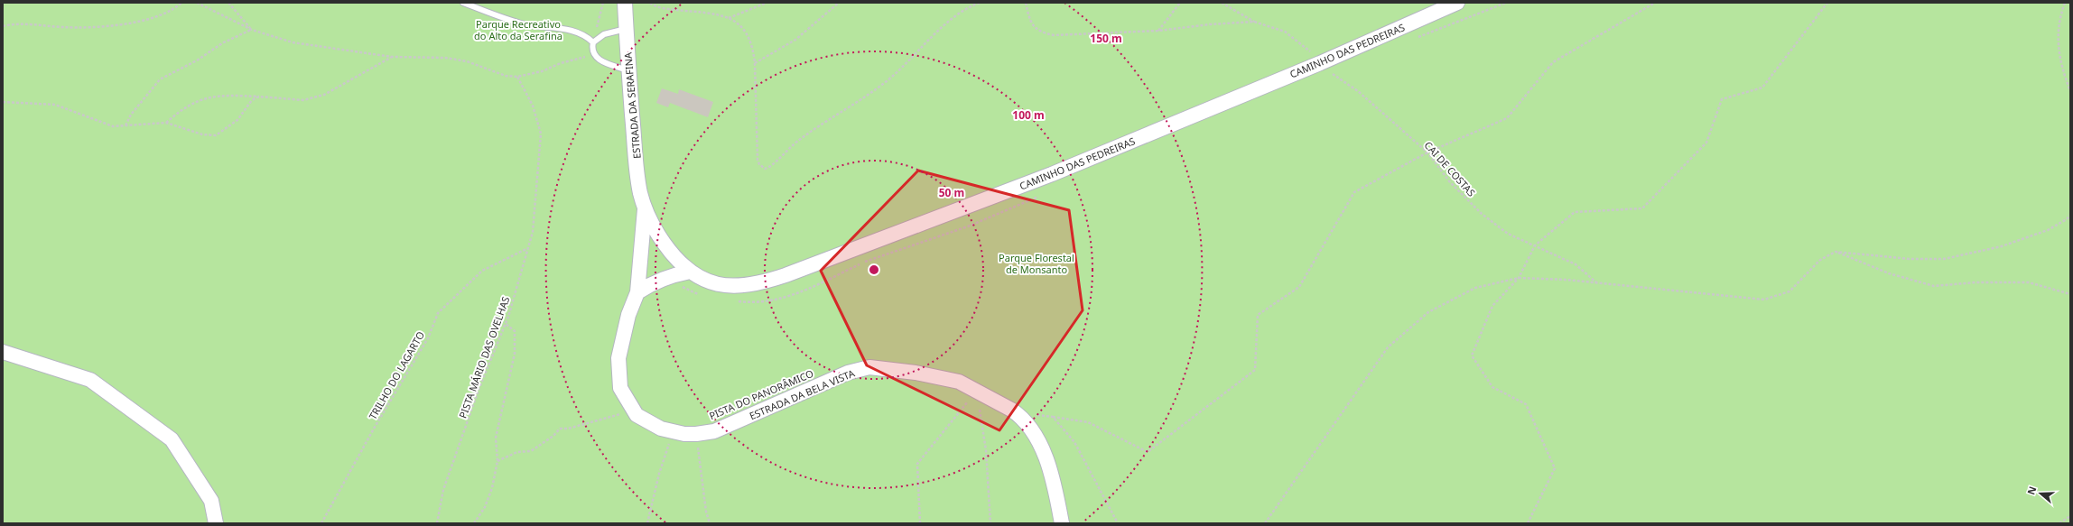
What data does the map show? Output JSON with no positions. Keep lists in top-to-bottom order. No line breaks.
{"streets":{"street":["CAMINHO DAS PEDREIRAS","ESTRADA DA SERAFINA","ESTRADA DA BELA VISTA"],"path":["CAI DE COSTAS","PISTA MÁRIO DAS OVELHAS","TRILHO DO LAGARTO"]},"crossings":[["CAMINHO DAS PEDREIRAS","ESTRADA DA SERAFINA"],["CAMINHO DAS PEDREIRAS","CAI DE COSTAS"],["CAMINHO DAS PEDREIRAS","ESTRADA DA BELA VISTA"],["ESTRADA DA SERAFINA","ESTRADA DA BELA VISTA"],["PISTA MÁRIO DAS OVELHAS","TRILHO DO LAGARTO"]],"parks":["Parque Recreativo do Alto da Serafina","Parque Florestal de Monsanto"],"north":"left","rings":["150 m","100 m","50 m"]}
